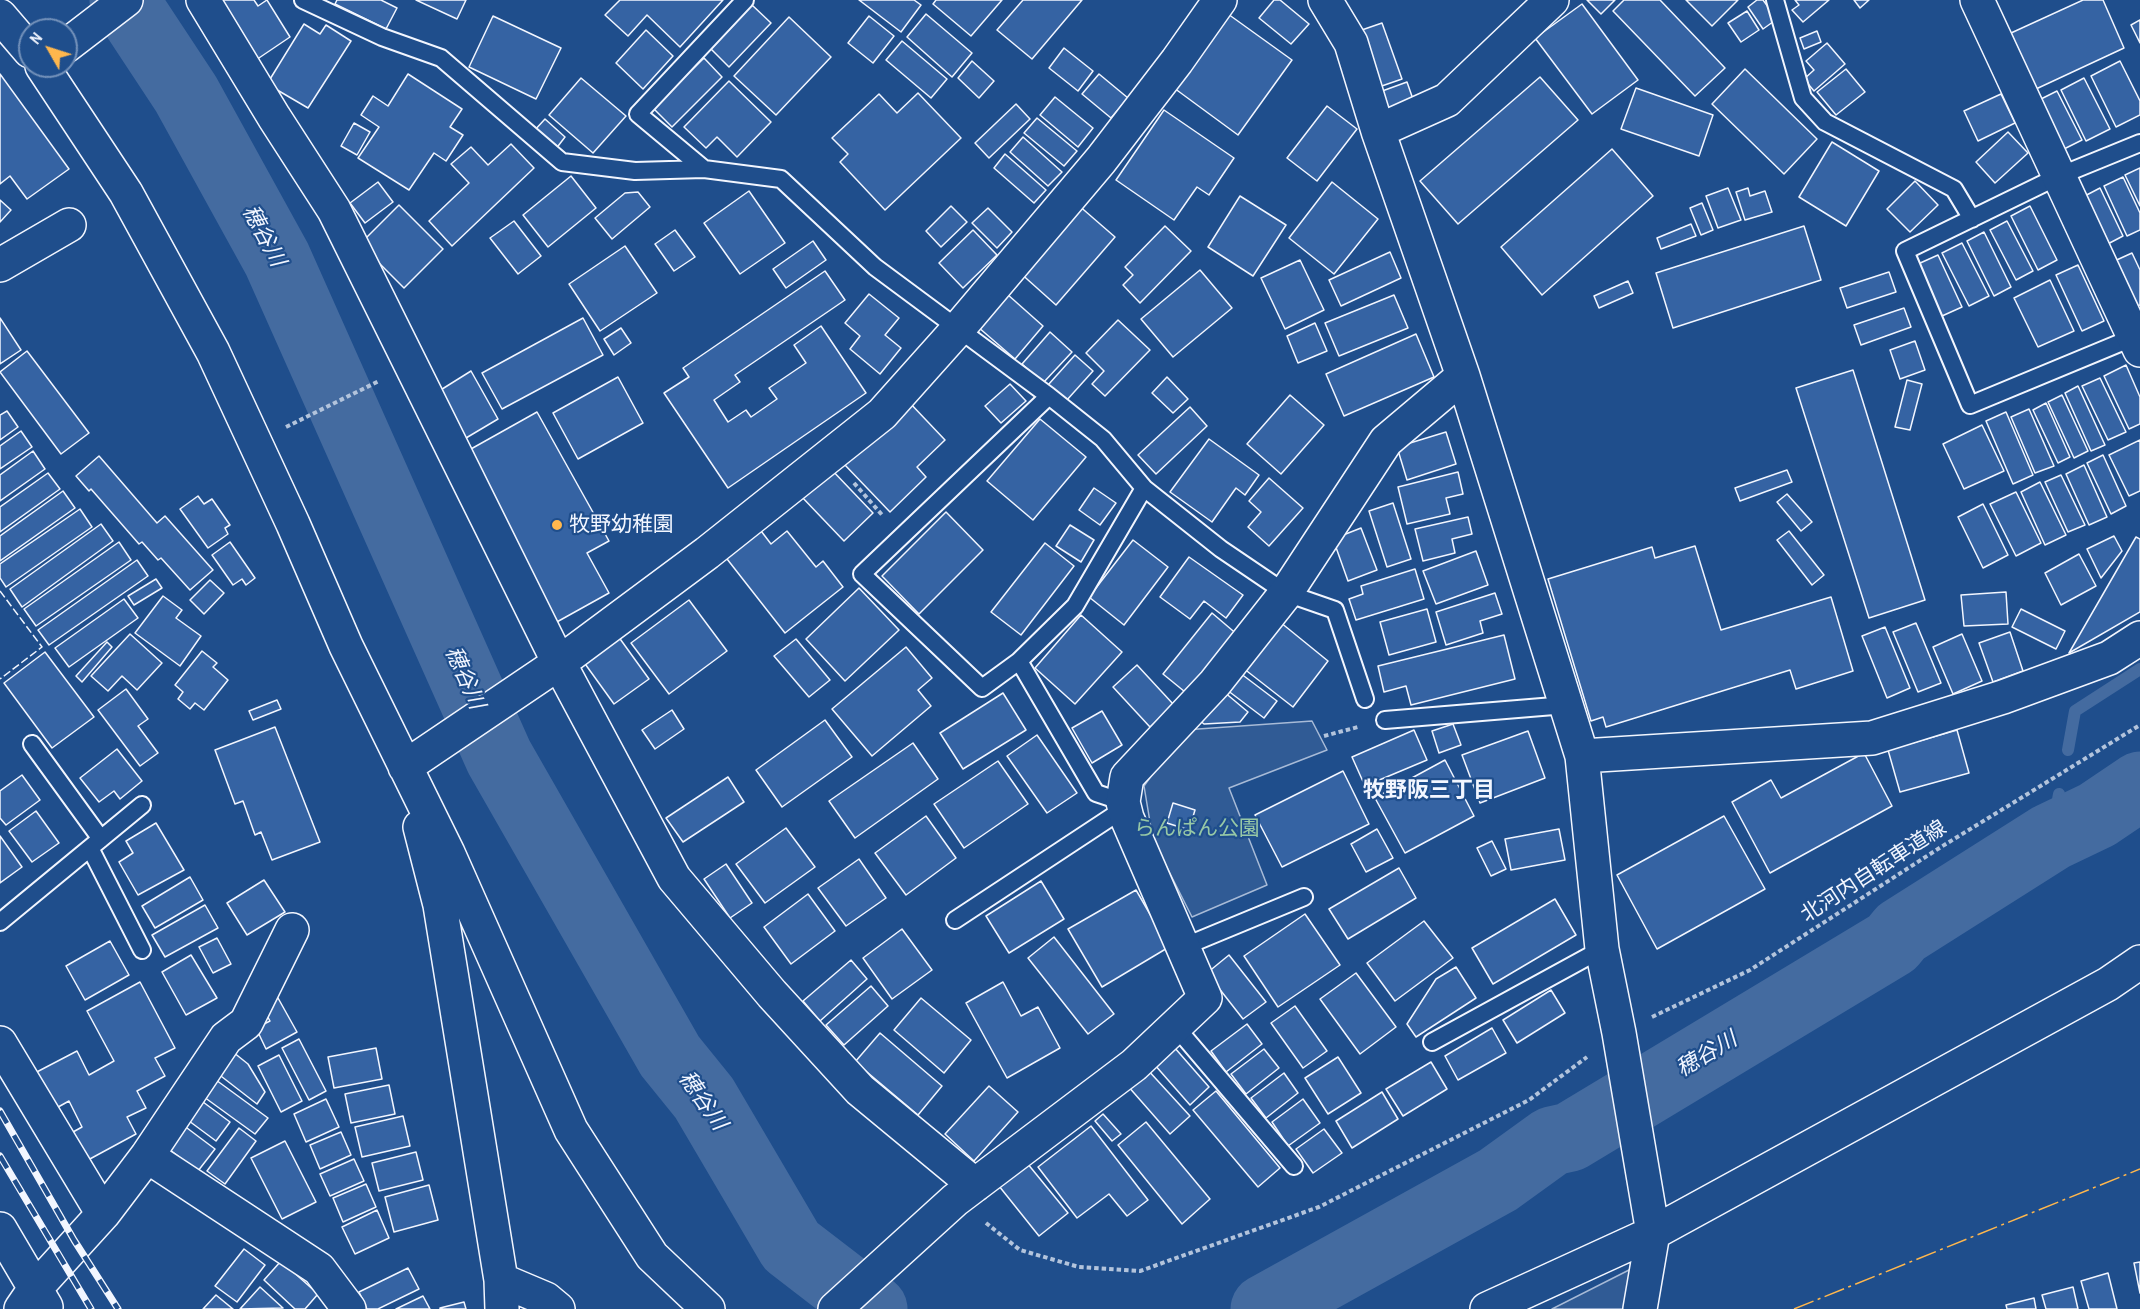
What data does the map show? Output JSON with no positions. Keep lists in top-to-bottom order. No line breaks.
{"streets":{"path":["北河内自転車道線"]},"districts":["牧野阪三丁目"],"water":["穂谷川"],"parks":["らんぱん公園"],"places":["牧野幼稚園"],"north":"top left"}
